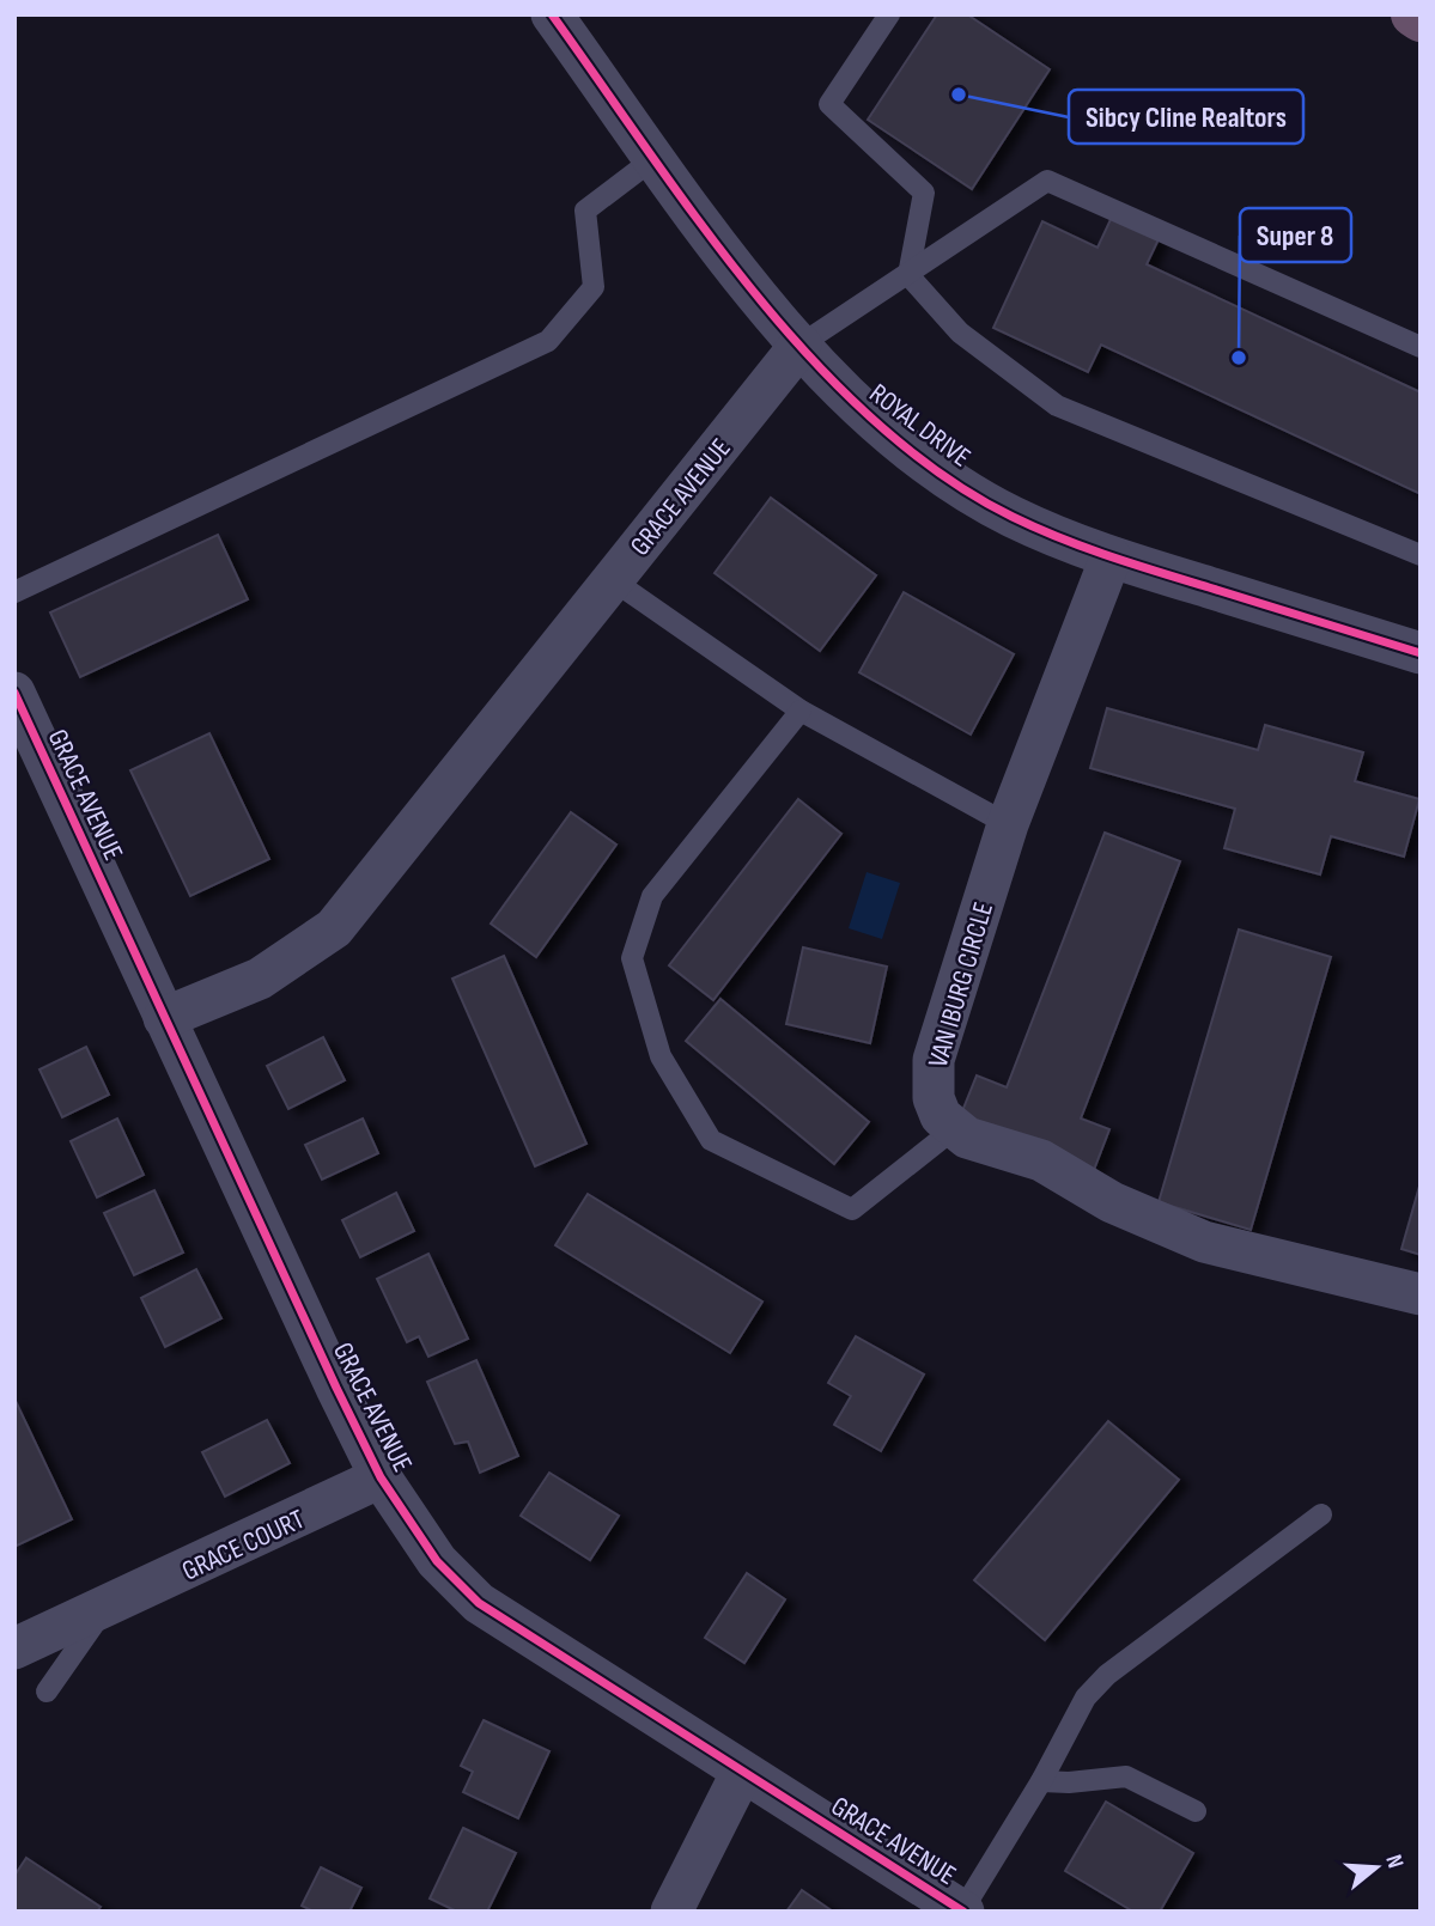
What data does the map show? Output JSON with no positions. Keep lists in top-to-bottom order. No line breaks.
{"streets":{"street":["ROYAL DRIVE","GRACE AVENUE","VAN IBURG CIRCLE","GRACE COURT"]},"crossings":[["ROYAL DRIVE","GRACE AVENUE"],["ROYAL DRIVE","VAN IBURG CIRCLE"],["GRACE AVENUE","GRACE COURT"]],"places":["Sibcy Cline Realtors","Super 8"],"north":"right"}
